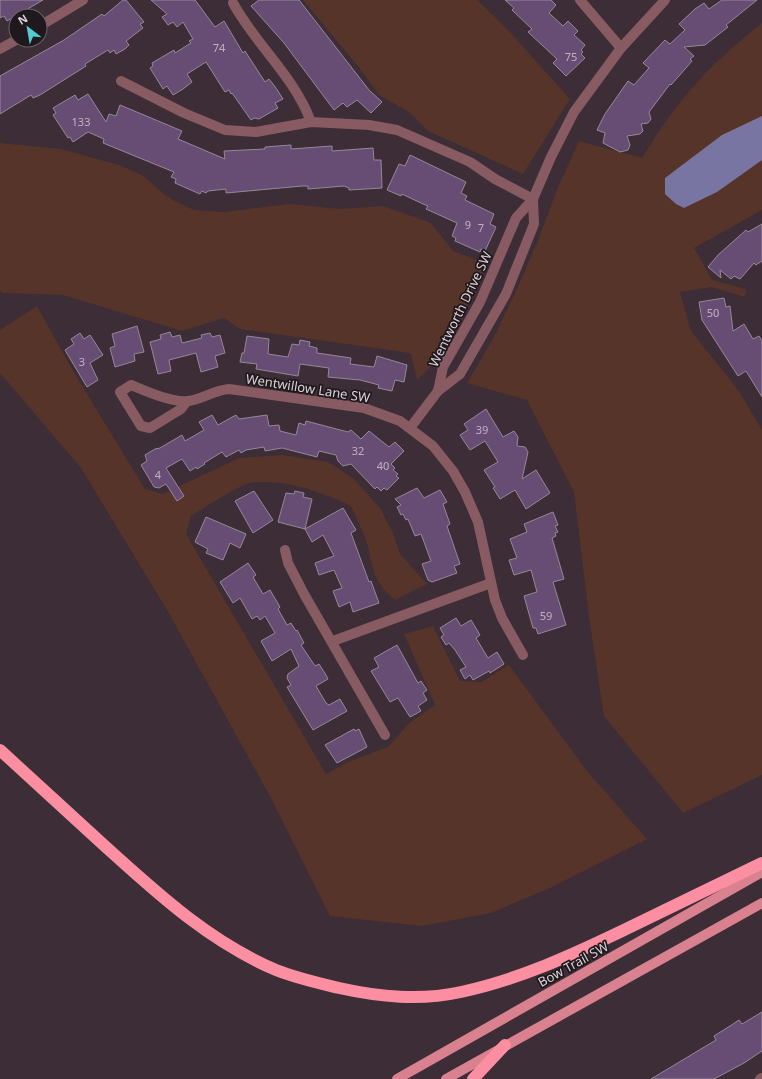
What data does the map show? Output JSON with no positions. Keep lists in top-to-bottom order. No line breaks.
{"streets":{"main road":["Bow Trail SW"],"street":["Wentworth Drive SW","Wentwillow Lane SW"]},"crossings":[["Wentworth Drive SW","Wentwillow Lane SW"]],"house_numbers":["74","75","133","9","7","50","3","39","32","40","4","59"],"north":"top left"}
